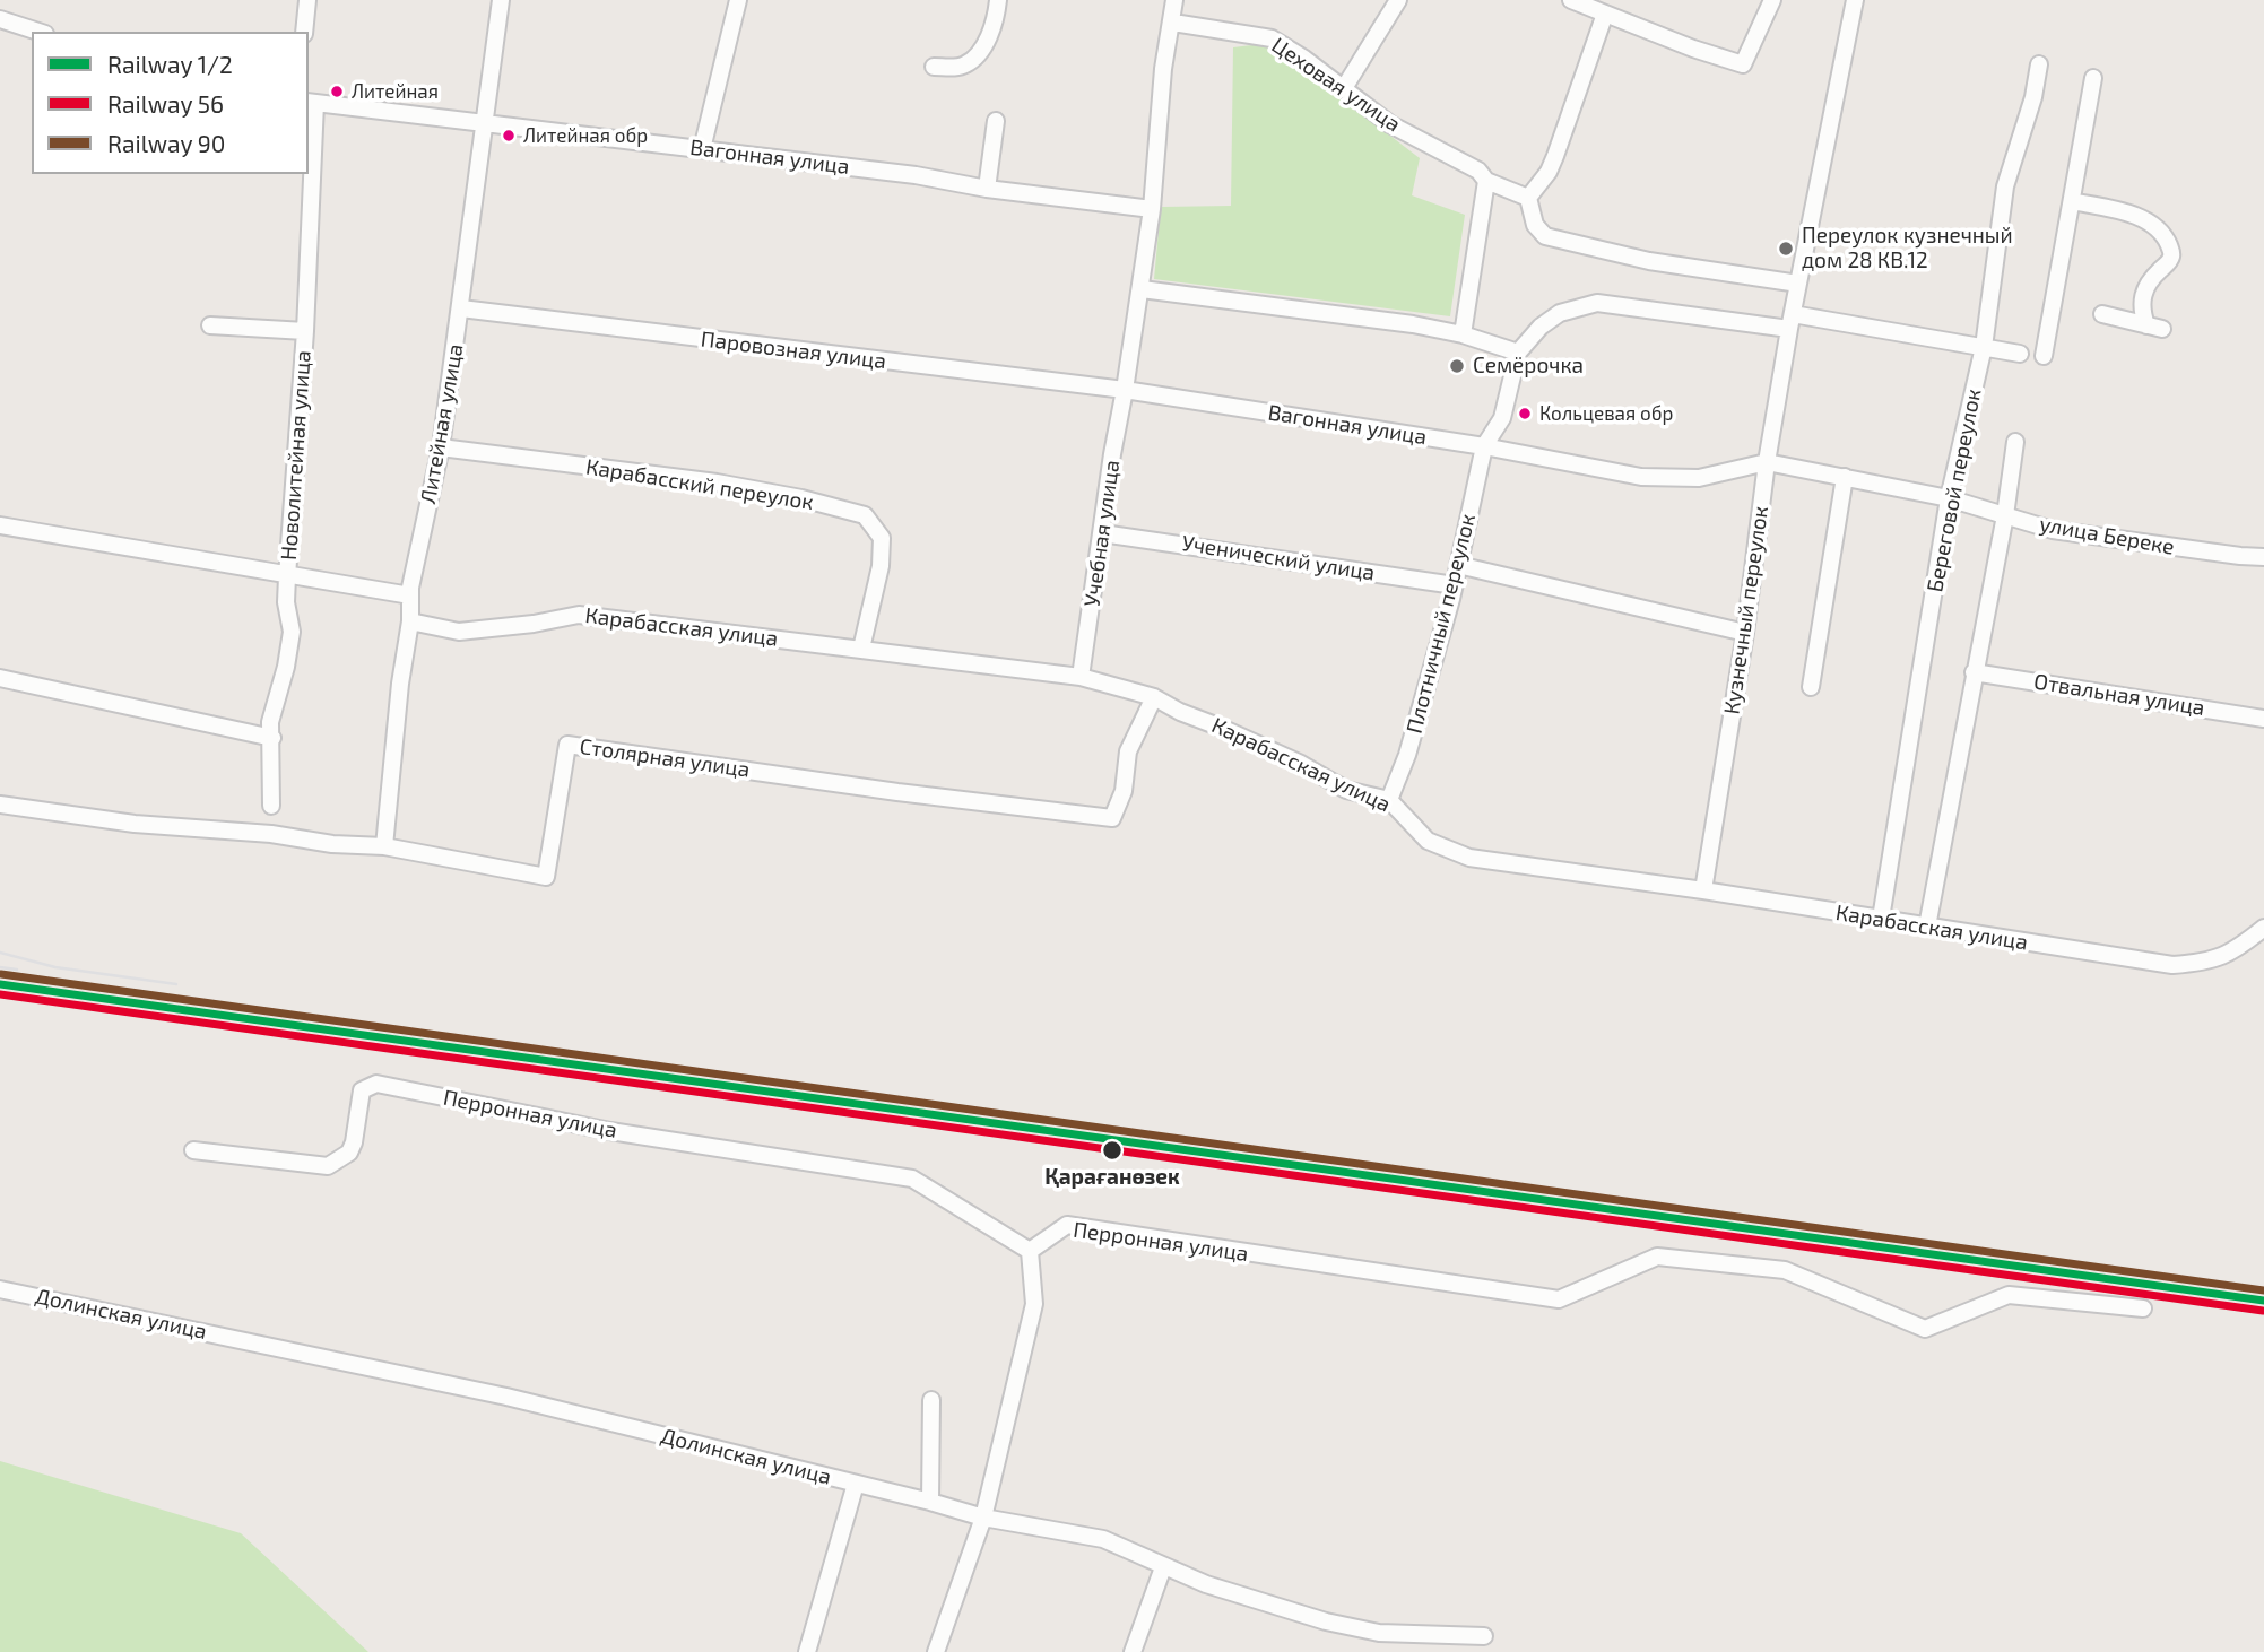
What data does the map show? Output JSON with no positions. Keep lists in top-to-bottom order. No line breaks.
{"streets":{"street":["Цеховая улица","Вагонная улица","Паровозная улица","Литейная улица","Новолитейная улица","Карабасский переулок","Береговой переулок","Учебная улица","улица Береке","Ученический улица","Кузнечный переулок","Плотничный переулок","Карабасская улица","Отвальная улица","Столярная улица","Перронная улица","Долинская улица"]},"crossings":[["Вагонная улица","Паровозная улица"],["Вагонная улица","Литейная улица"],["Вагонная улица","Новолитейная улица"],["Вагонная улица","Учебная улица"],["Вагонная улица","Плотничный переулок"],["Паровозная улица","Литейная улица"],["Паровозная улица","Учебная улица"],["Литейная улица","Карабасский переулок"],["Литейная улица","Карабасская улица"],["Литейная улица","Столярная улица"],["Карабасский переулок","Карабасская улица"],["Береговой переулок","улица Береке"],["Береговой переулок","Карабасская улица"],["Учебная улица","Ученический улица"],["Учебная улица","Карабасская улица"],["улица Береке","Кузнечный переулок"],["Ученический улица","Плотничный переулок"],["Кузнечный переулок","Карабасская улица"],["Плотничный переулок","Карабасская улица"],["Карабасская улица","Столярная улица"]],"places":["Литейная","Литейная обр","Переулок кузнечный дом 28 КВ.12","Семёрочка","Кольцевая обр","Қарағанөзек"],"lines":["rail line 90","rail line 1/2","rail line 56"],"legend":["Railway 1/2","Railway 56","Railway 90"]}
